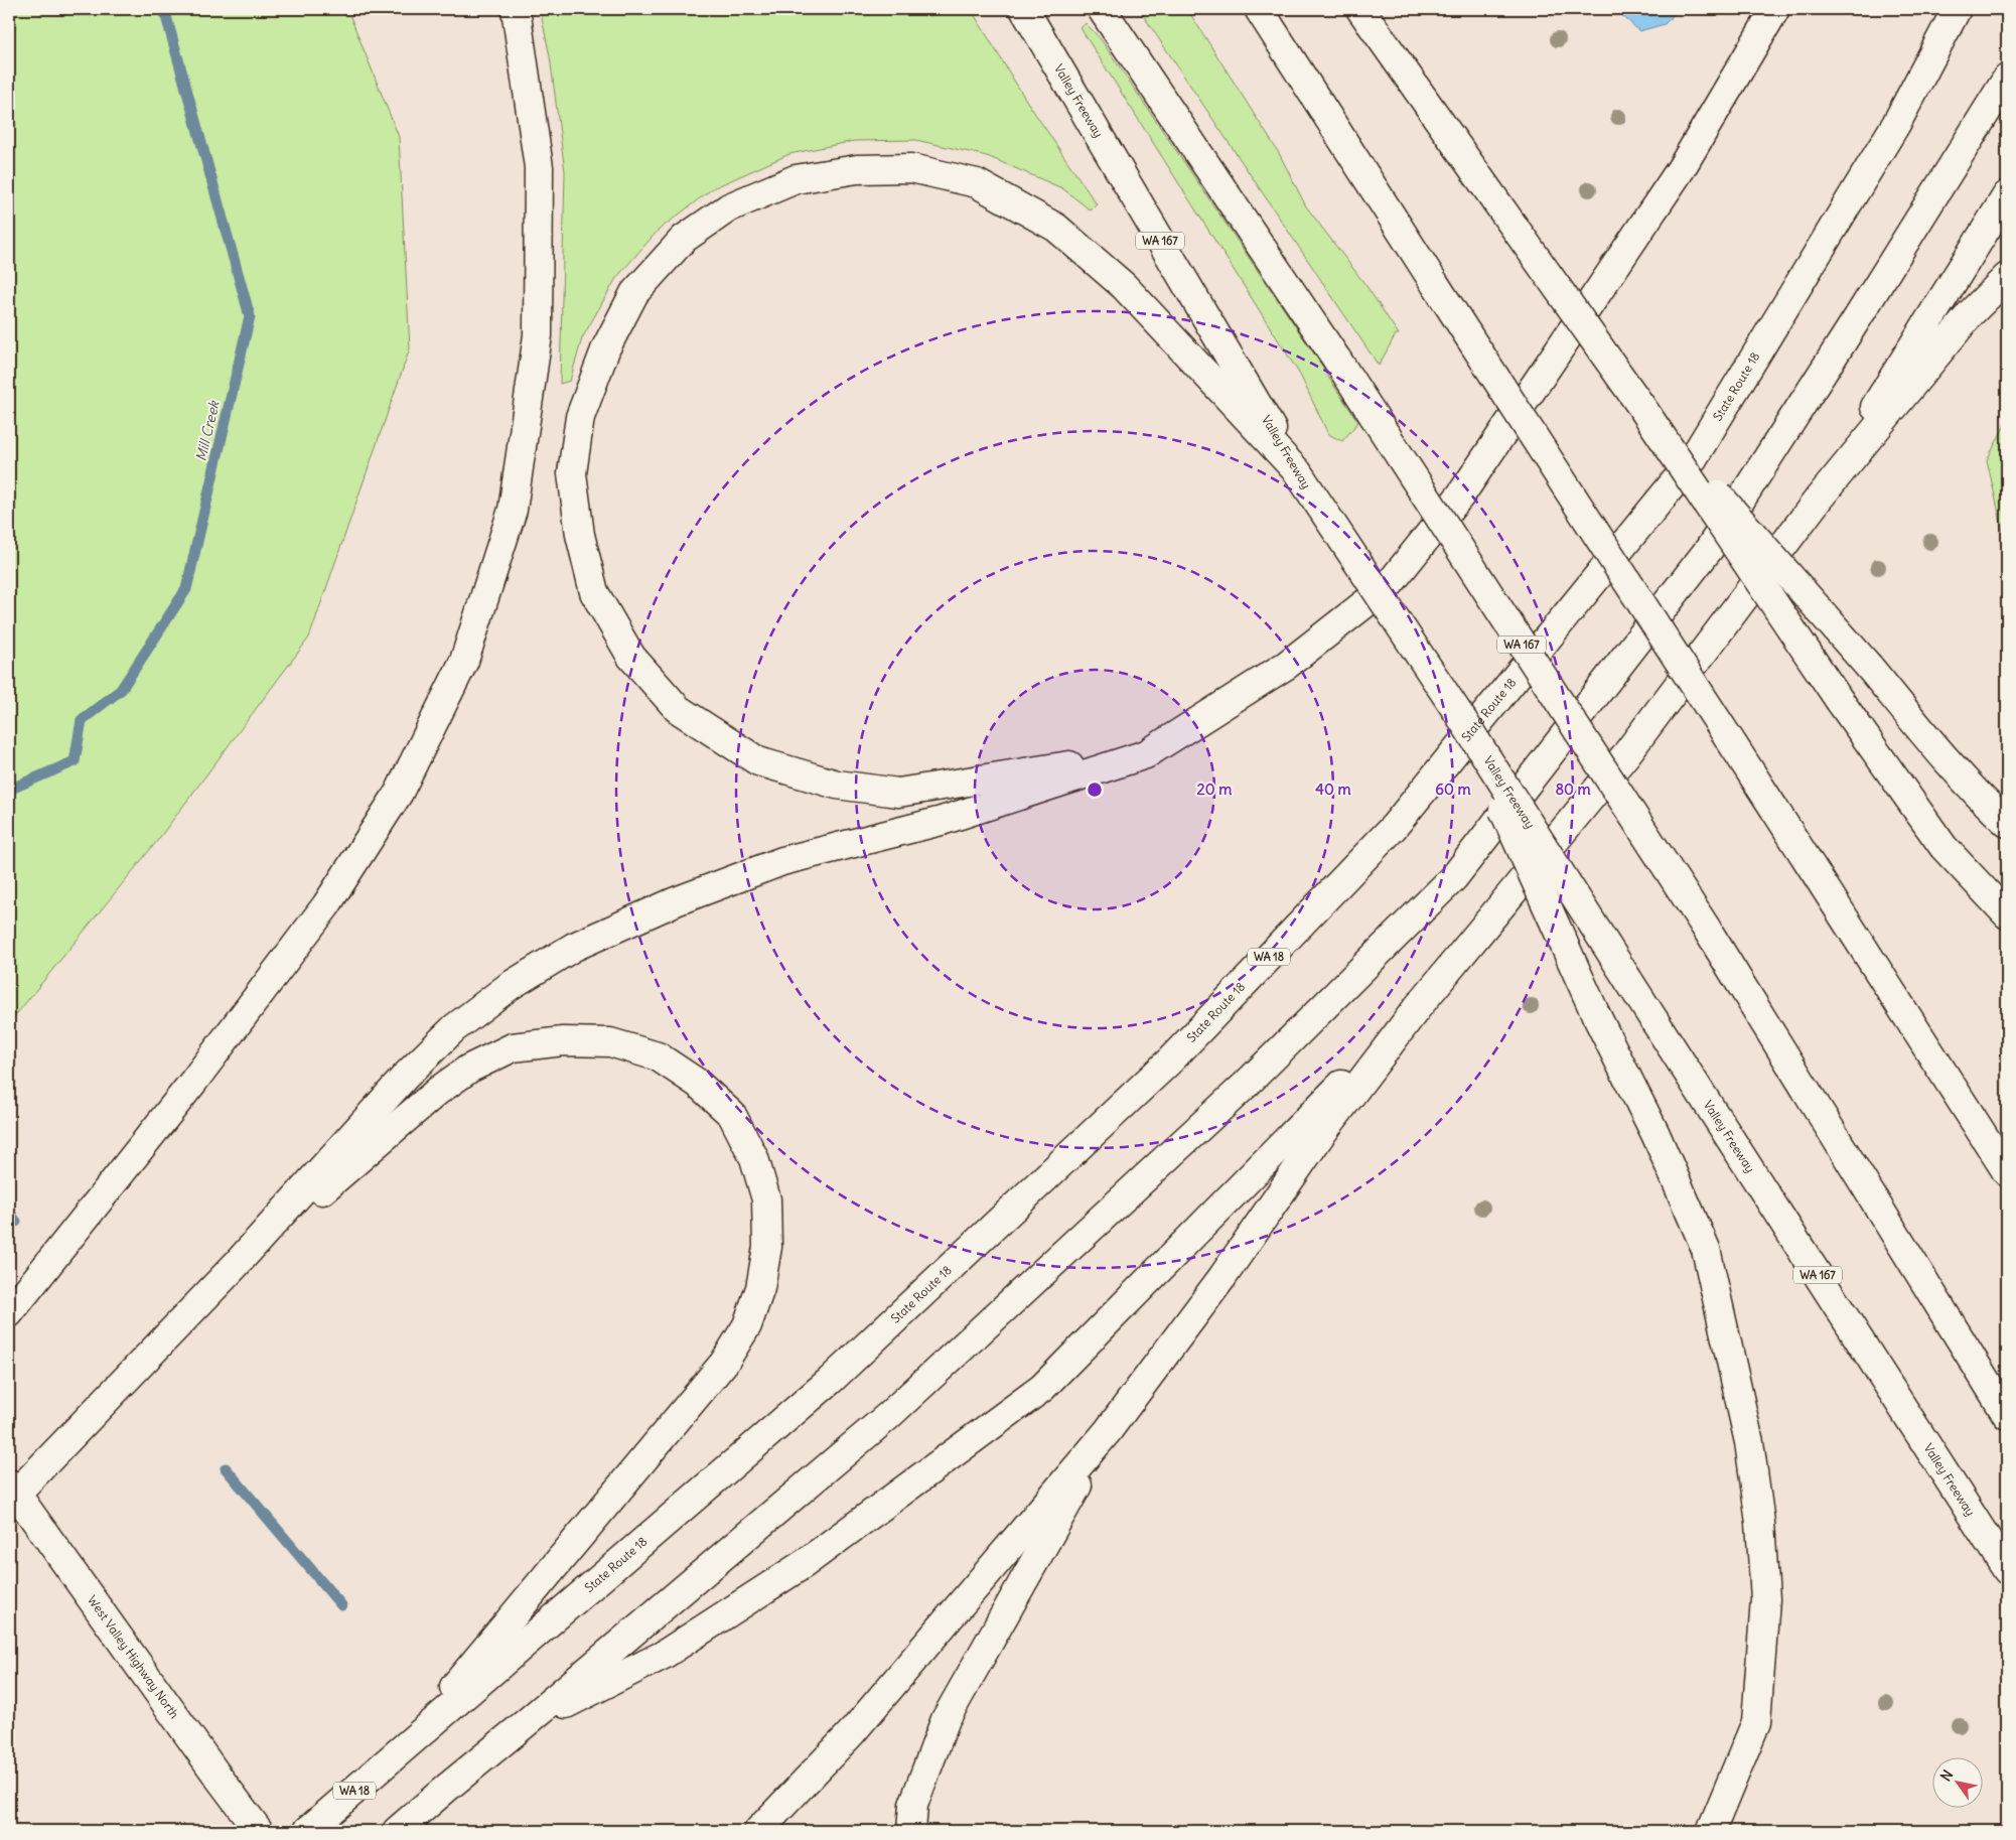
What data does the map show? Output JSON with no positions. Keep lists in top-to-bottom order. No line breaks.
{"streets":{"main road":["Valley Freeway","WA 167","State Route 18","WA 18","West Valley Highway North"]},"water":["Mill Creek"],"north":"top left","rings":["20 m","40 m","60 m","80 m"]}
